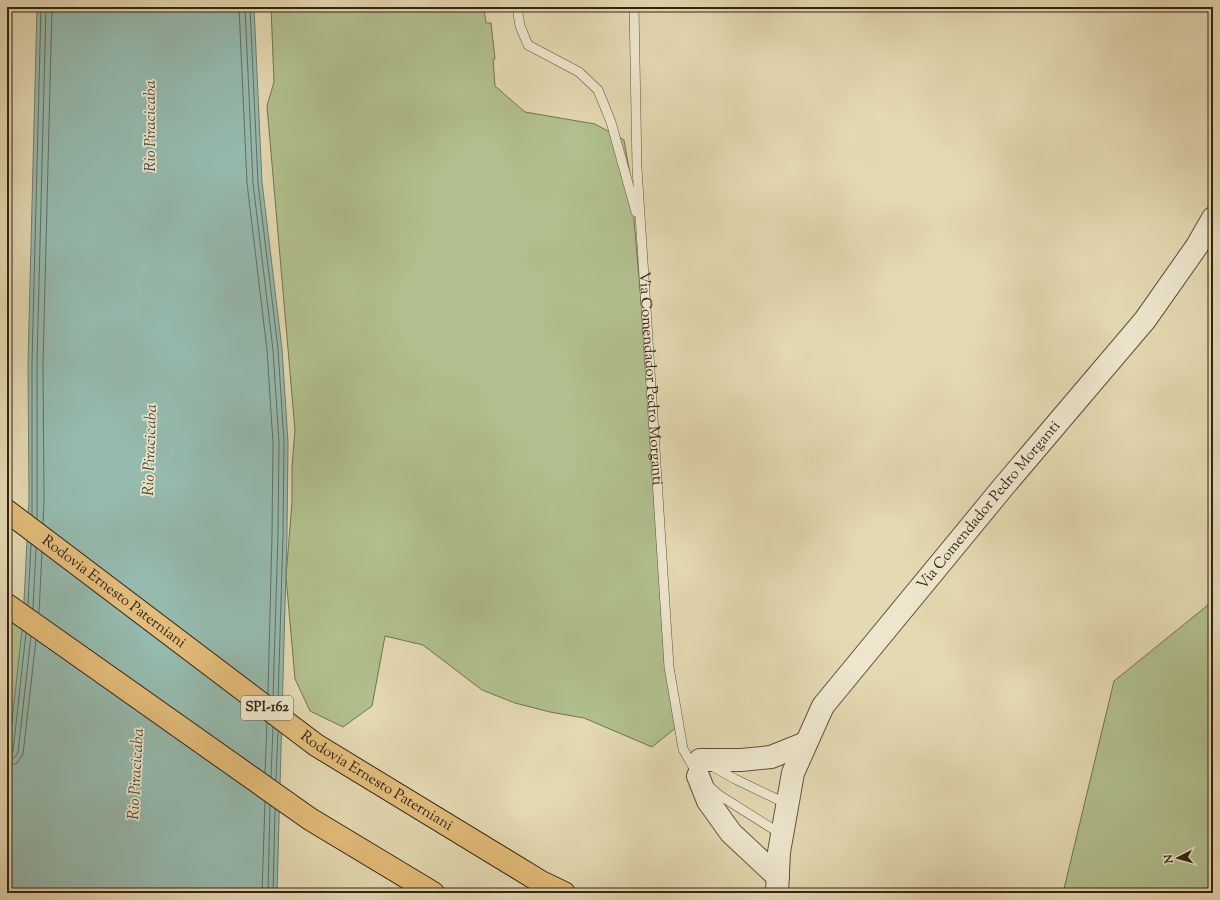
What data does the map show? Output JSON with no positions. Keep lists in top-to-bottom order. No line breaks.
{"streets":{"highway":["Rodovia Ernesto Paterniani","SPI-162"],"street":["Via Comendador Pedro Morganti"]},"water":["Rio Piracicaba"],"north":"left"}
